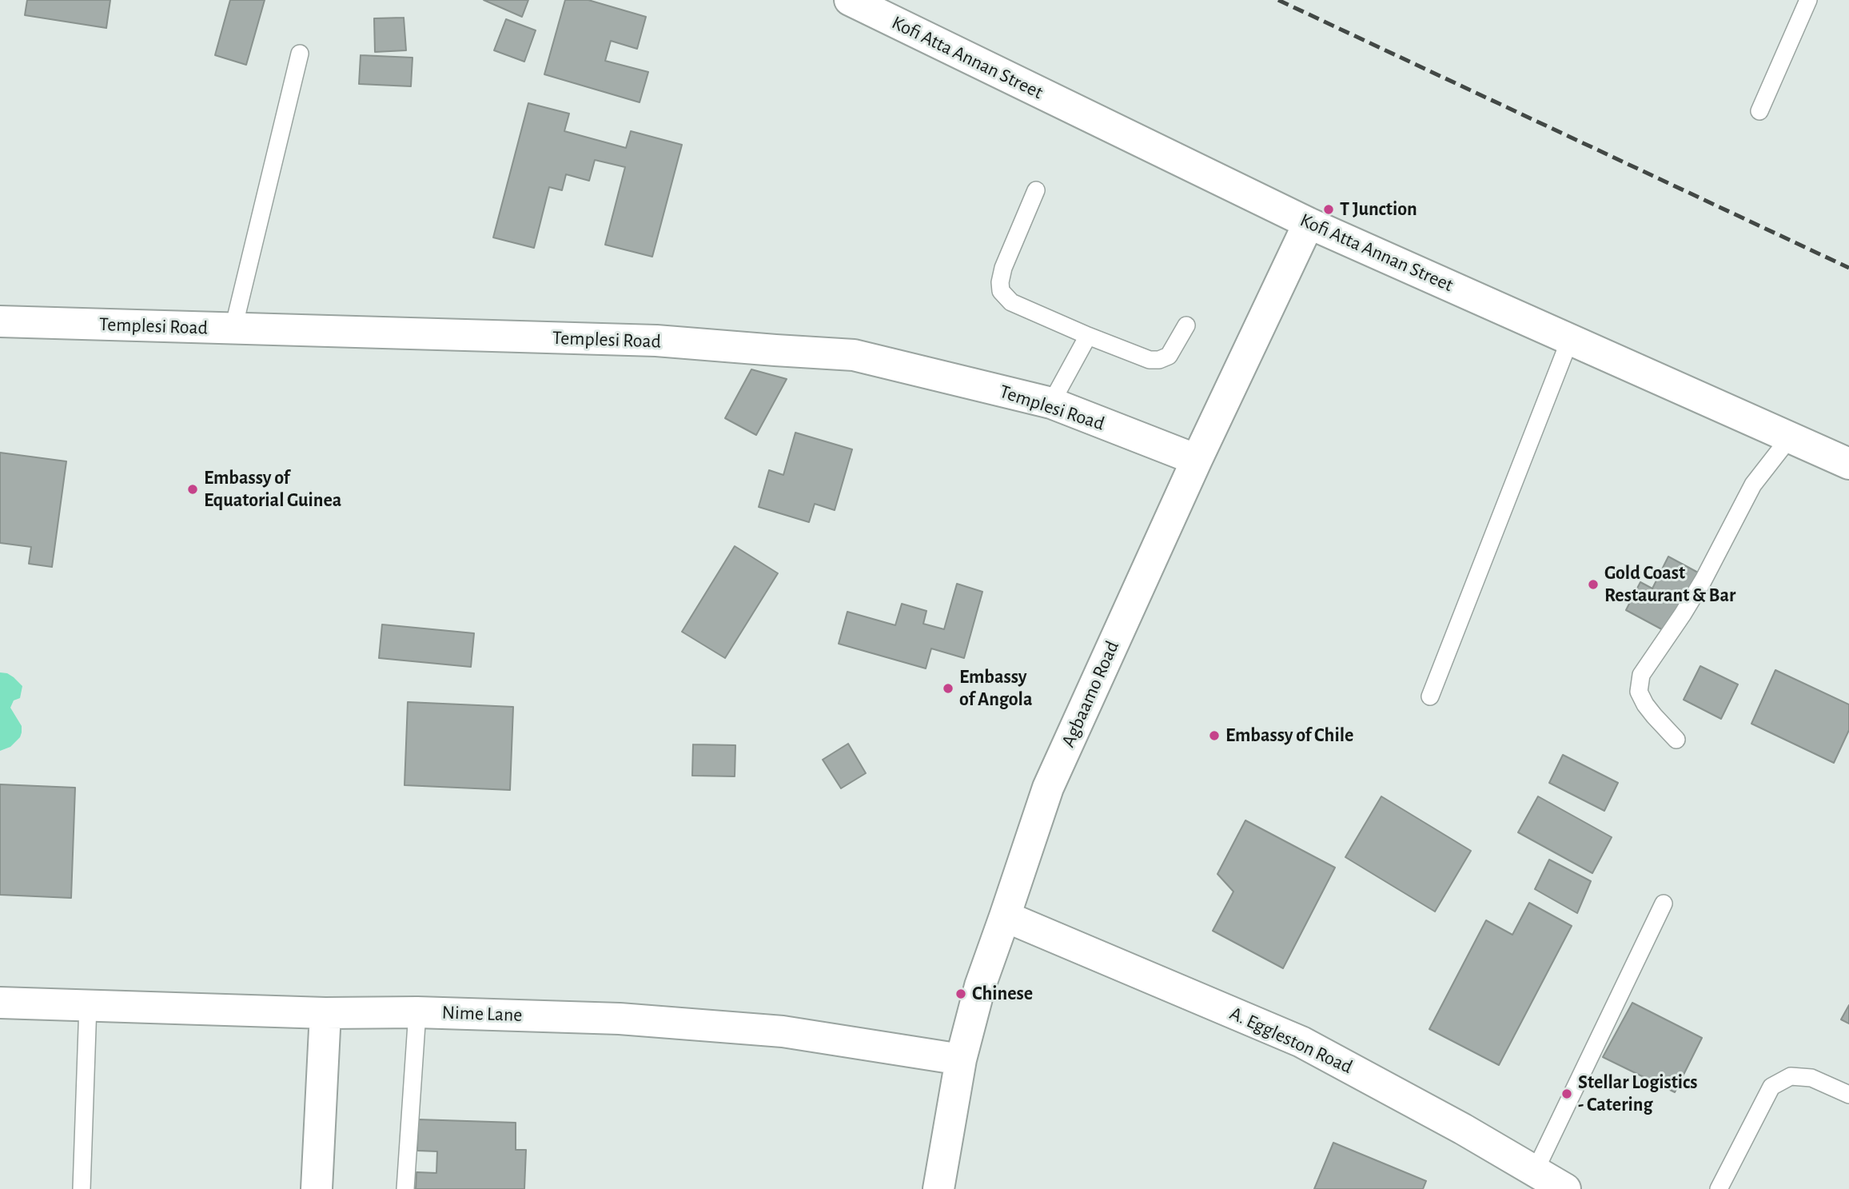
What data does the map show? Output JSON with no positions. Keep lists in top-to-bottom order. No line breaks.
{"streets":{"street":["Kofi Atta Annan Street","Templesi Road","Agbaamo Road","Nime Lane","A. Eggleston Road"]},"crossings":[["Kofi Atta Annan Street","Agbaamo Road"],["Templesi Road","Agbaamo Road"],["Agbaamo Road","Nime Lane"],["Agbaamo Road","A. Eggleston Road"]],"places":["T Junction","Embassy of Equatorial Guinea","Gold Coast Restaurant & Bar","Embassy of Angola","Embassy of Chile","Chinese","Stellar Logistics - Catering"]}
